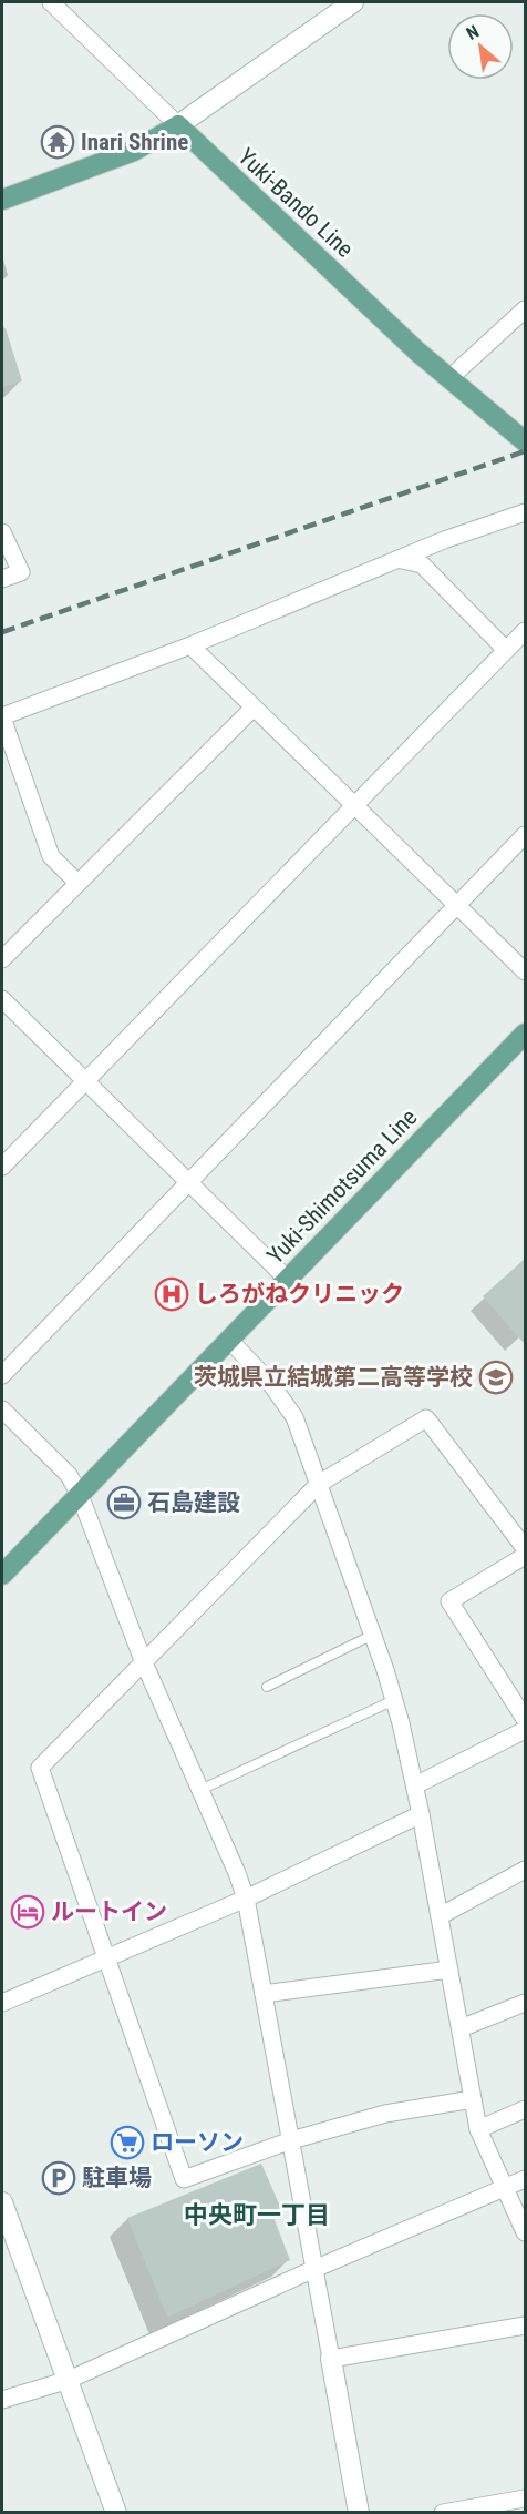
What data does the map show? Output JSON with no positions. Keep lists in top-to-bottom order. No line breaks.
{"streets":{"main road":["Yuki-Bando Line","Yuki-Shimotsuma Line"]},"districts":["中央町一丁目"],"places":{"temple":["Inari Shrine"],"hospital":["しろがねクリニック"],"school or university":["茨城県立結城第二高等学校"],"office":["石島建設"],"hotel":["ルートイン"],"supermarket":["ローソン"],"parking":["駐車場"]},"north":"top left"}
